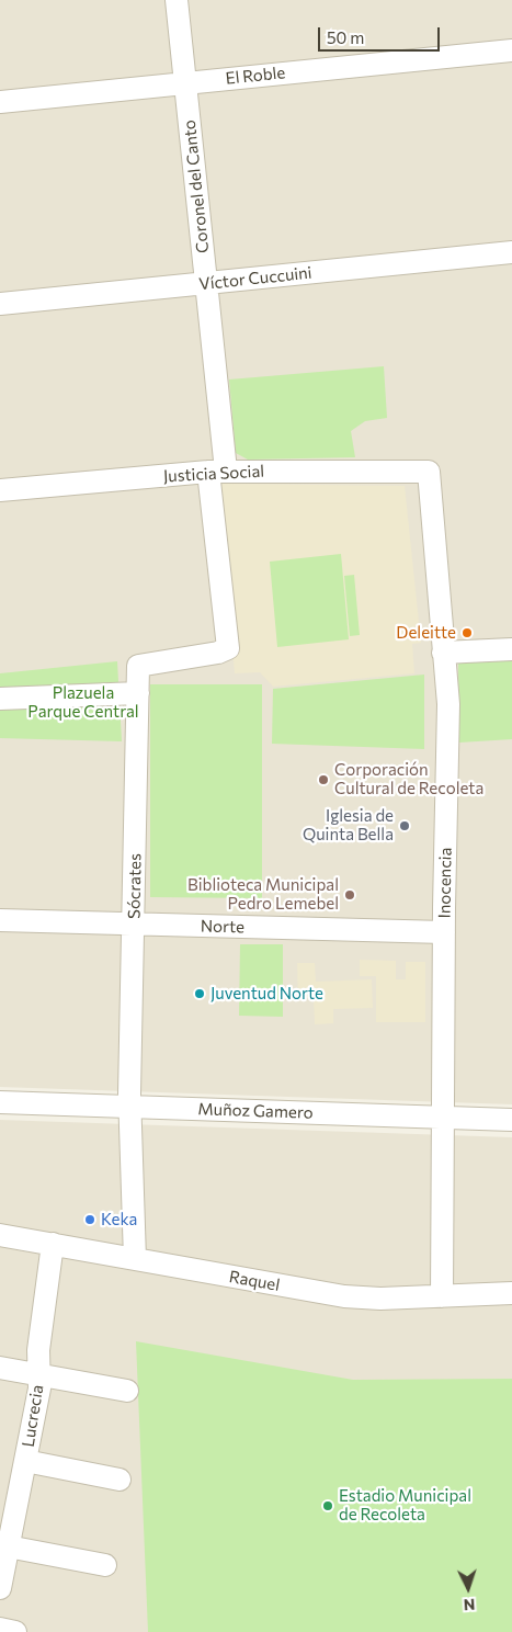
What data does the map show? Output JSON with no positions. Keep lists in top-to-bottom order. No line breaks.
{"streets":{"street":["El Roble","Coronel del Canto","Víctor Cuccuini","Justicia Social","Inocencia","Sócrates","Norte","Muñoz Gamero","Raquel","Lucrecia"]},"crossings":[["El Roble","Coronel del Canto"],["Coronel del Canto","Víctor Cuccuini"],["Coronel del Canto","Justicia Social"],["Coronel del Canto","Sócrates"],["Justicia Social","Inocencia"],["Inocencia","Norte"],["Inocencia","Muñoz Gamero"],["Inocencia","Raquel"],["Sócrates","Norte"],["Sócrates","Muñoz Gamero"],["Raquel","Lucrecia"]],"parks":["Plazuela Parque Central"],"places":["Deleitte","Corporación Cultural de Recoleta","Iglesia de Quinta Bella","Biblioteca Municipal Pedro Lemebel","Juventud Norte","Keka","Estadio Municipal de Recoleta"],"scale_bar":"50 m","north":"bottom"}
